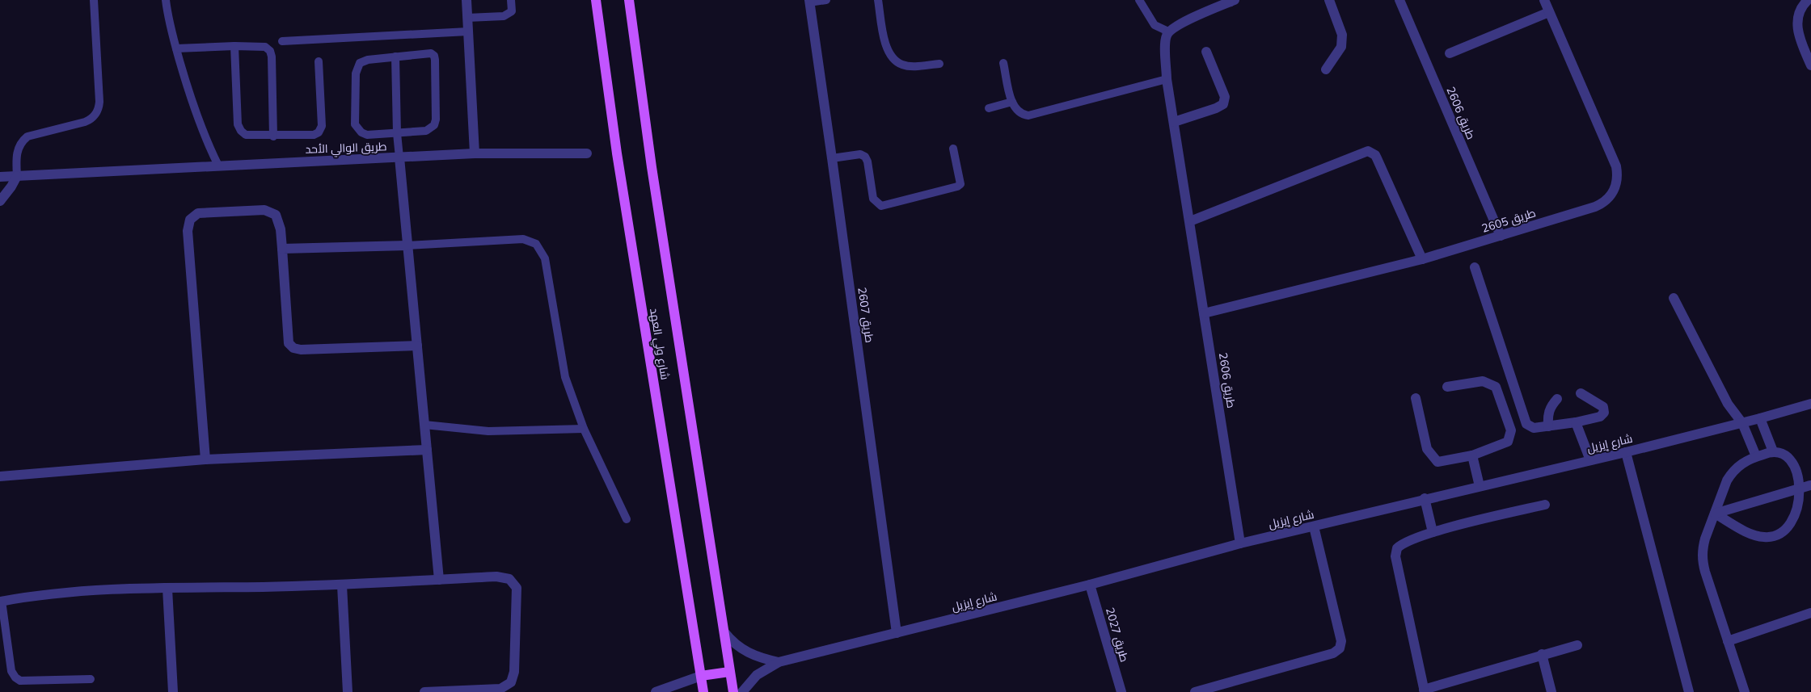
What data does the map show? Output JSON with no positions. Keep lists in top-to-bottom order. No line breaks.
{"streets":{"main road":["شارع ولي العهد"],"street":["طريق 2606","طريق الوالي الأحد","طريق 2605","طريق 2607","شارع إيزيل","طريق 2027"]},"crossings":[["طريق 2606","طريق 2605"],["طريق 2606","شارع إيزيل"],["طريق 2607","شارع إيزيل"],["شارع ولي العهد","شارع إيزيل"],["شارع إيزيل","طريق 2027"]]}
